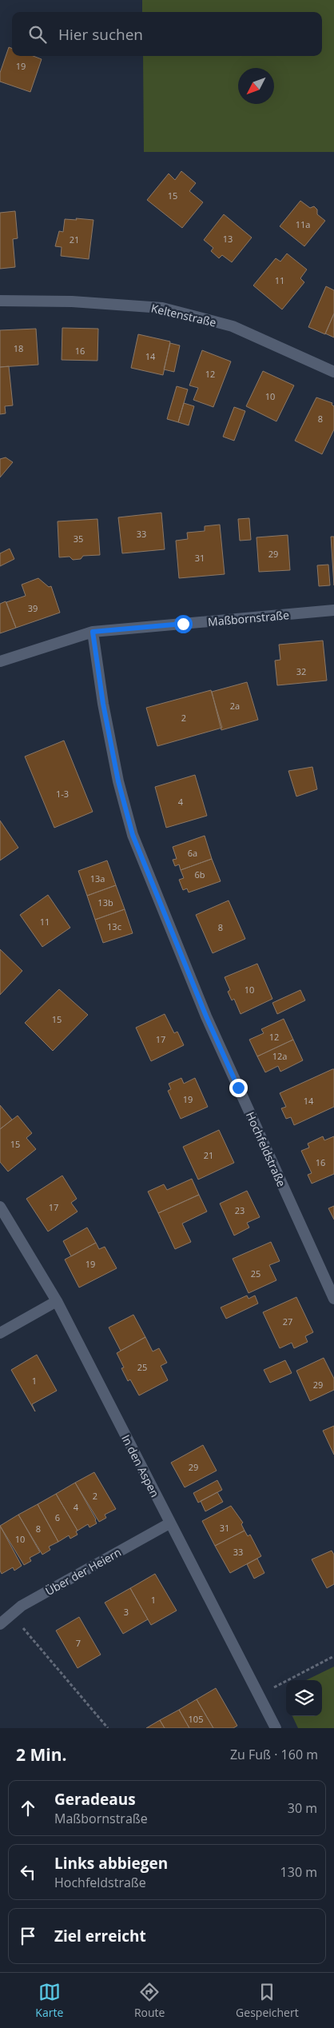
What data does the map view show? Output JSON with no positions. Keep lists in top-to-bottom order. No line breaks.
{"streets":{"street":["Keltenstraße","Maßbornstraße","Hochfeldstraße","In den Aspen","Über der Heiern"]},"crossings":[["Maßbornstraße","Hochfeldstraße"],["In den Aspen","Über der Heiern"]],"house_numbers":["19","15","11a","13","21","11","18","16","14","12","10","8","33","35","29","31","39","32","2a","2","1-3","4","6a","6b","13a","13b","11","13c","8","10","15","12","17","12a","19","14","15","21","16","17","23","19","25","27","25","1","29","29","2","4","6","31","8","10","33","1","3","7","105"],"north":"bottom left","page":{"search":"Hier suchen","heading":["2 Min.","Zu Fuß · 160 m"],"list":[["Geradeaus","Maßbornstraße","30 m"],["Links abbiegen","Hochfeldstraße","130 m"],"Ziel erreicht"],"nav":["Karte","Route","Gespeichert"]}}
